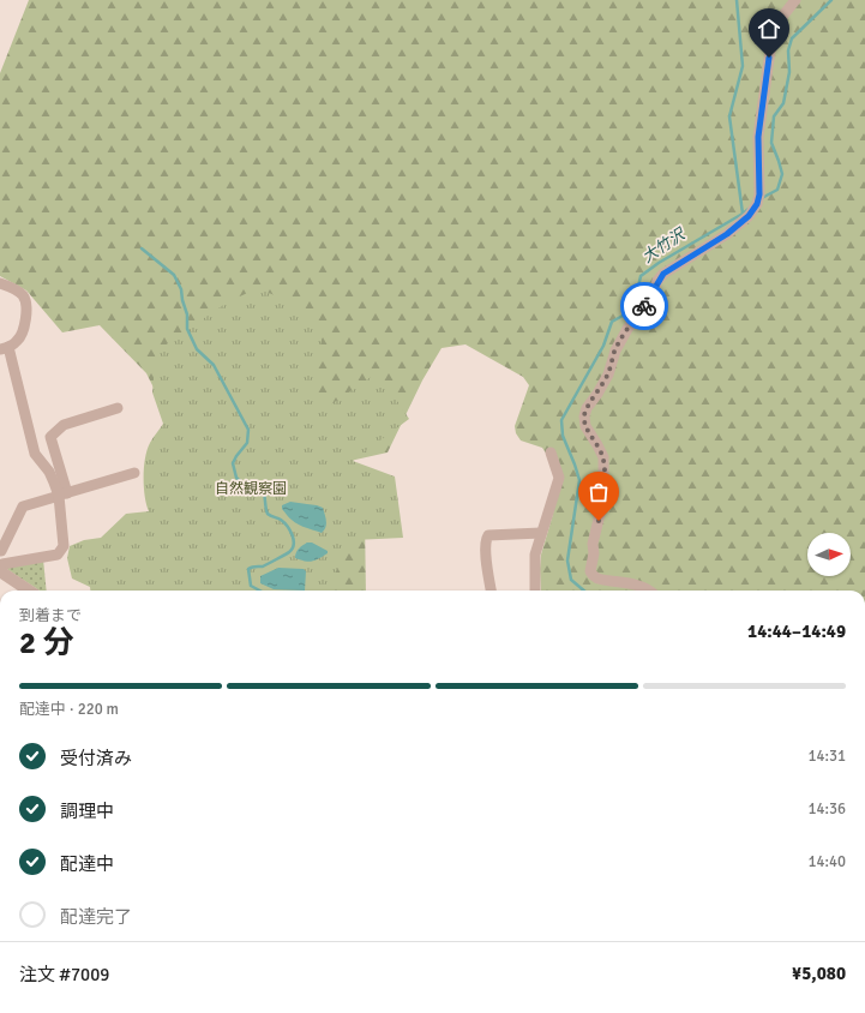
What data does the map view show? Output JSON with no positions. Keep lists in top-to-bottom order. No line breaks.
{"water":["大竹沢"],"parks":["自然観察園"],"north":"right","page":{"heading":["2 分","到着まで","14:44–14:49"],"panel":["注文 #7009","¥5,080"],"bar":"配達中 · 220 m","list":[["受付済み","14:31"],["調理中","14:36"],["配達中","14:40"],"配達完了"]}}
